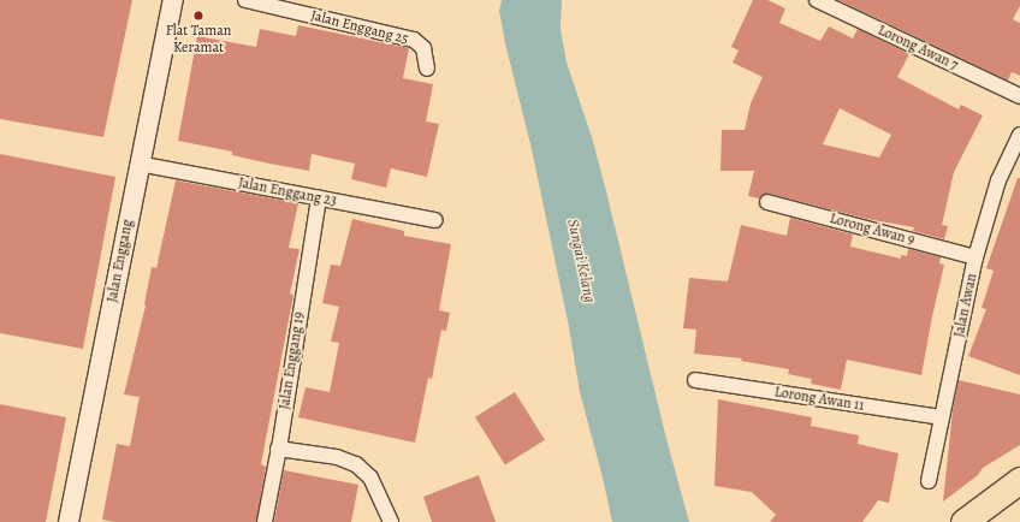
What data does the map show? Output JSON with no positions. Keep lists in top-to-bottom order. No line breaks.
{"streets":{"main road":["Jalan Enggang"],"street":["Jalan Enggang 25","Lorong Awan 7","Jalan Enggang 23","Lorong Awan 9","Jalan Awan","Jalan Enggang 19","Lorong Awan 11"]},"crossings":[["Jalan Enggang 23","Jalan Enggang"],["Jalan Enggang 23","Jalan Enggang 19"],["Lorong Awan 9","Jalan Awan"],["Jalan Awan","Lorong Awan 11"]],"water":["Sungai Kelang"],"places":["Flat Taman Keramat"]}
